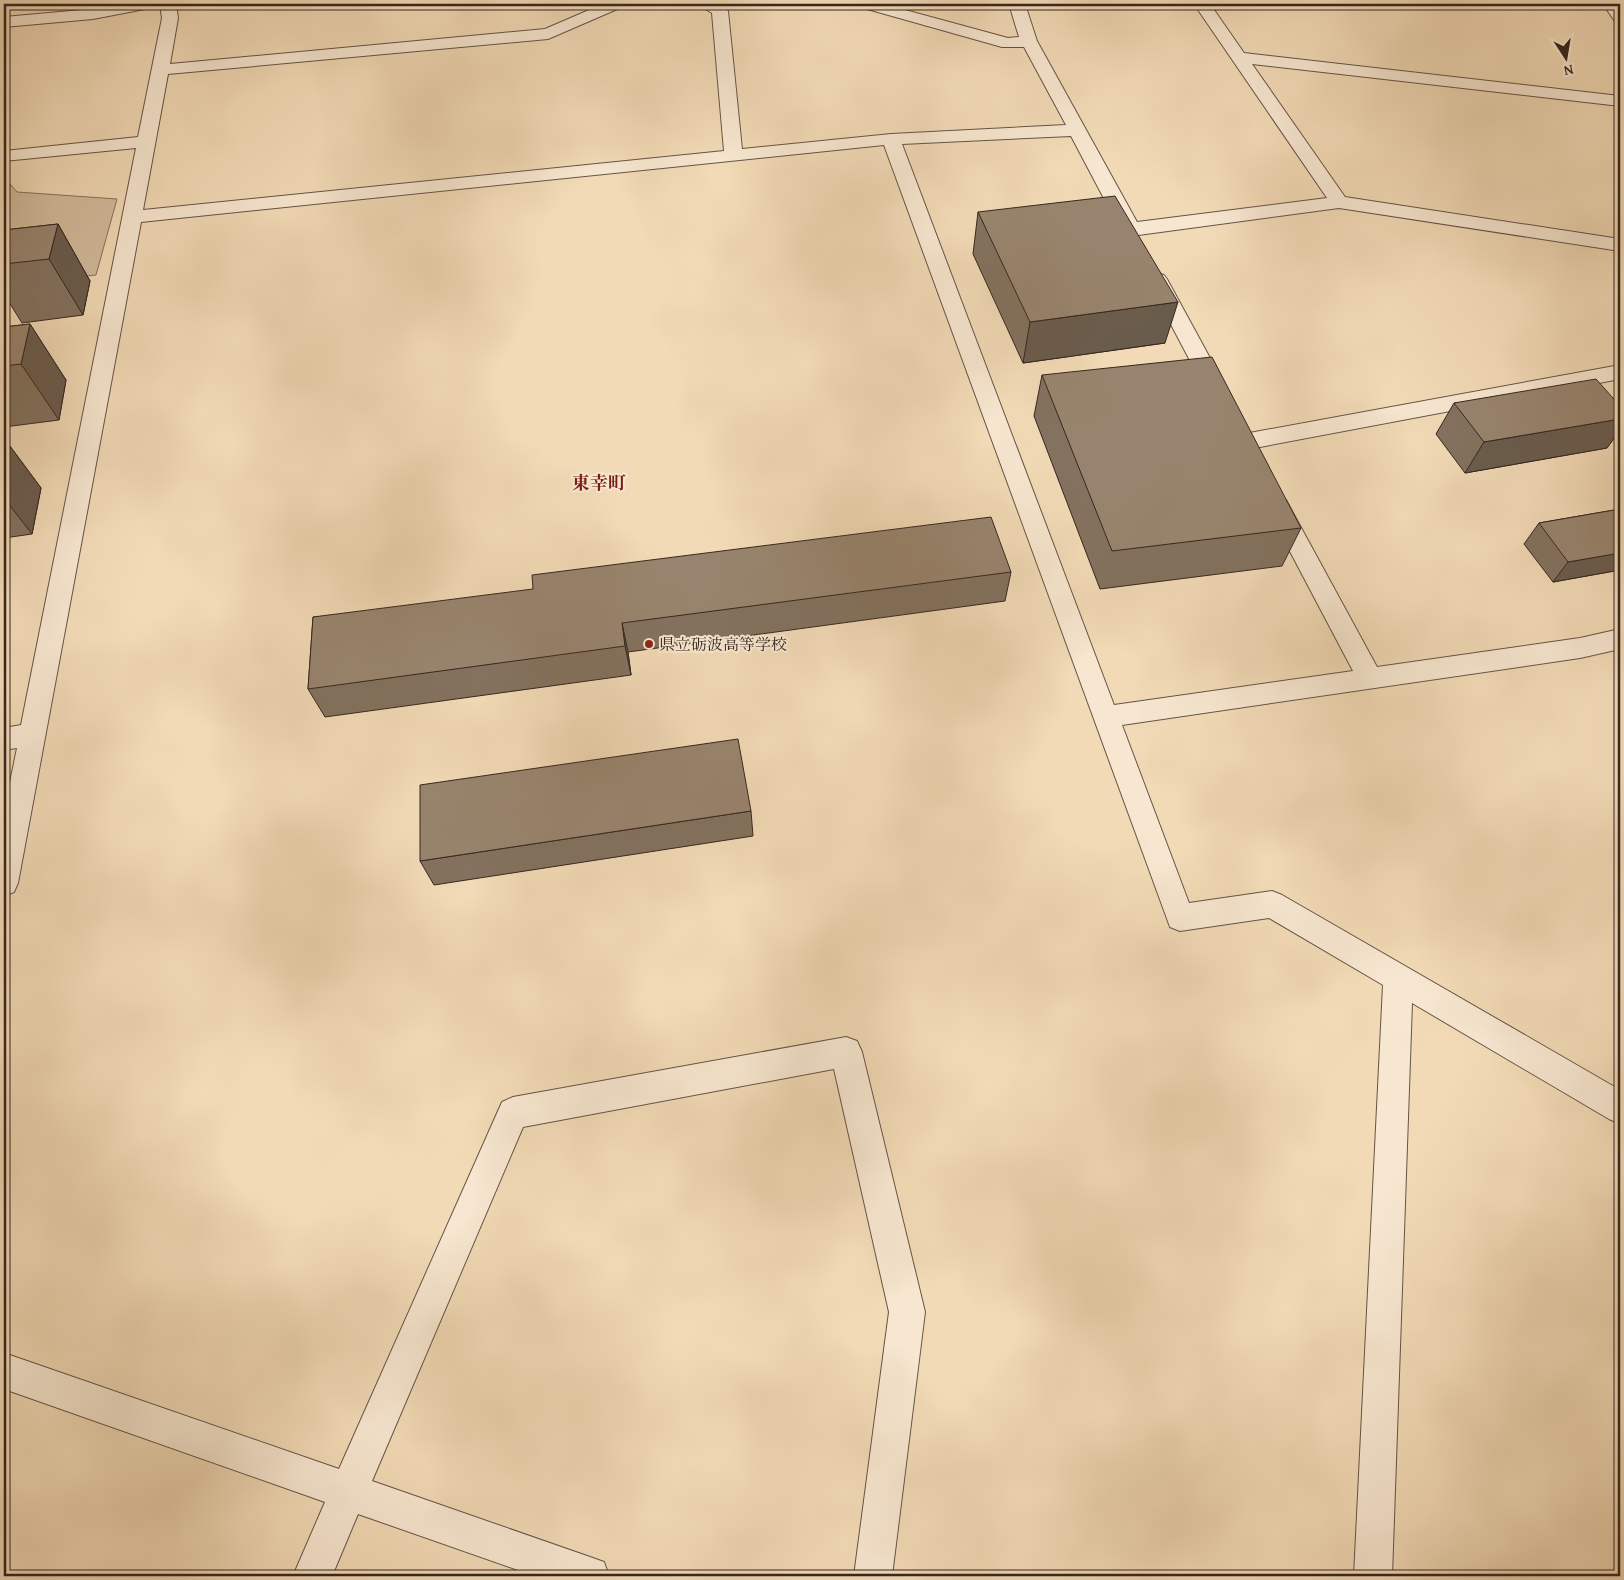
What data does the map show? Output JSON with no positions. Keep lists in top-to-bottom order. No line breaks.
{"districts":["東幸町"],"places":["県立砺波高等学校"],"north":"bottom"}
